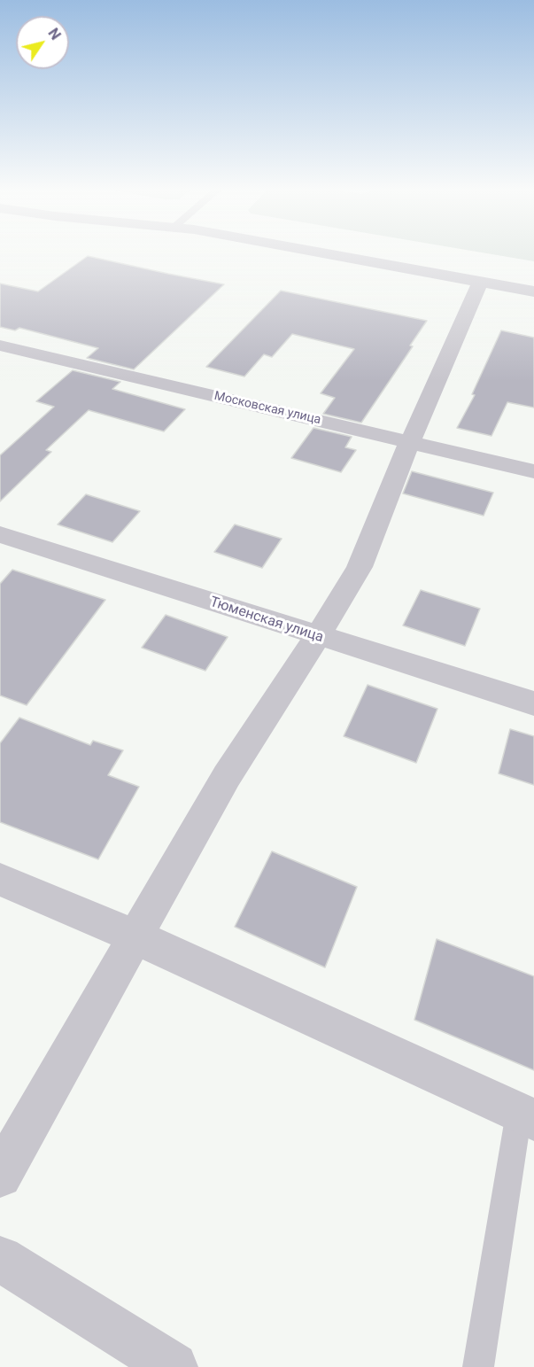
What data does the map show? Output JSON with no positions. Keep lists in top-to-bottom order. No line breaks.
{"streets":{"street":["Московская улица","Тюменская улица"]},"north":"top right"}
